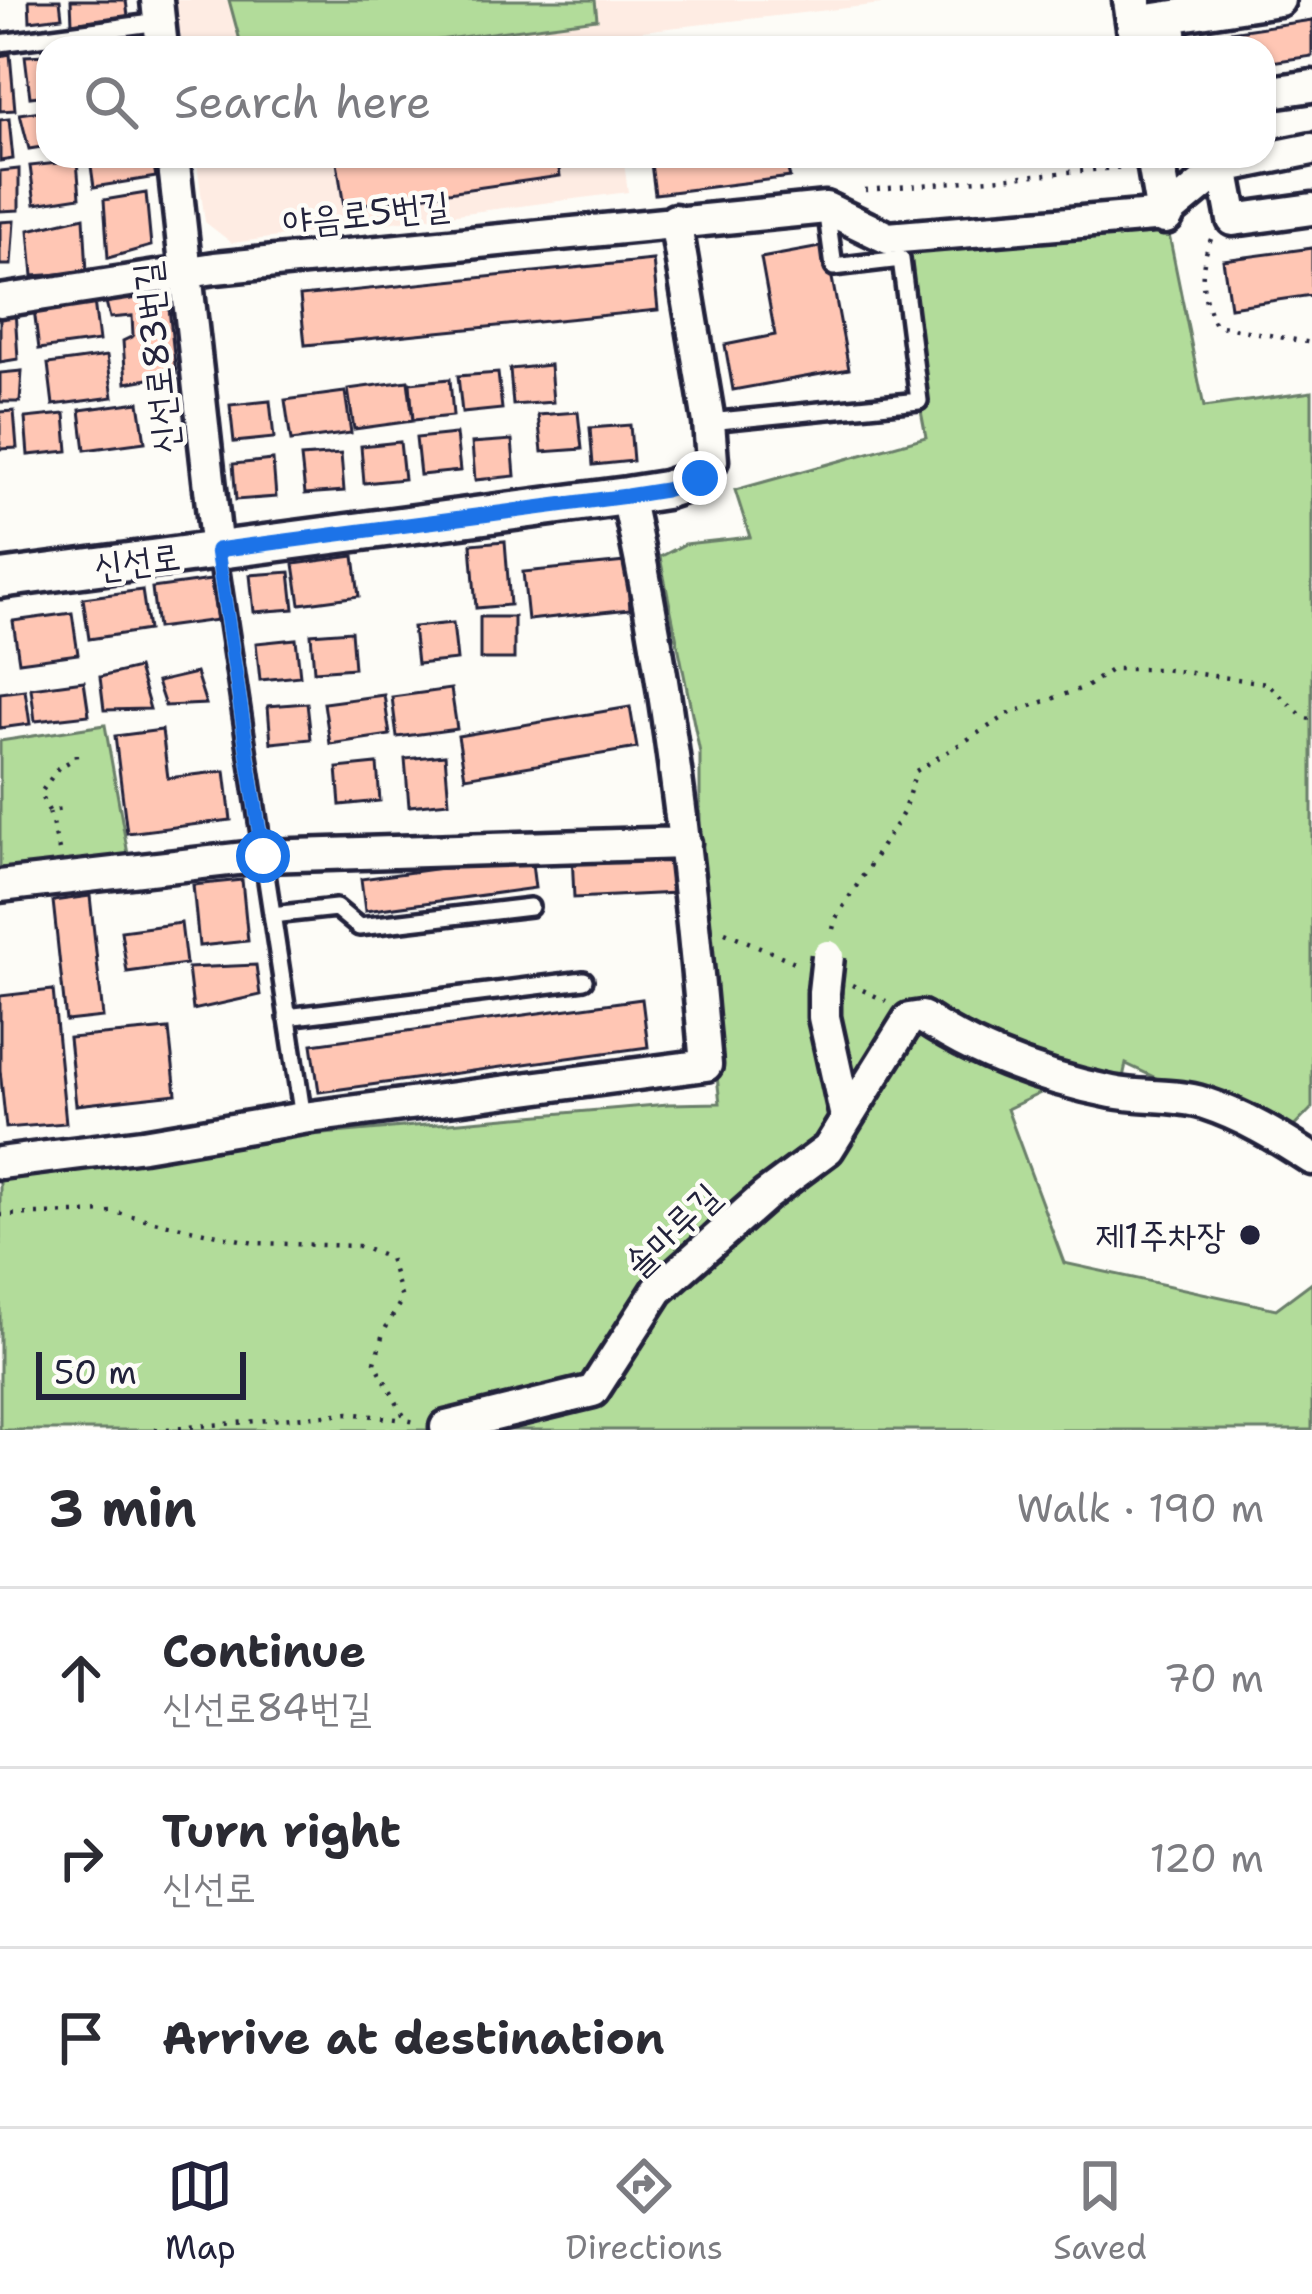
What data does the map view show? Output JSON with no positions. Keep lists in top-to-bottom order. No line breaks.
{"streets":{"street":["야음로5번길","신선로83번길","신선로","솔마루길"]},"crossings":[["야음로5번길","신선로83번길"],["신선로83번길","신선로"]],"places":["제1주차장"],"scale_bar":"50 m","page":{"search":"Search here","scale":"50 m","heading":["3 min","Walk · 190 m"],"list":[["Continue","신선로84번길","70 m"],["Turn right","신선로","120 m"],"Arrive at destination"],"nav":["Map","Directions","Saved"]}}
